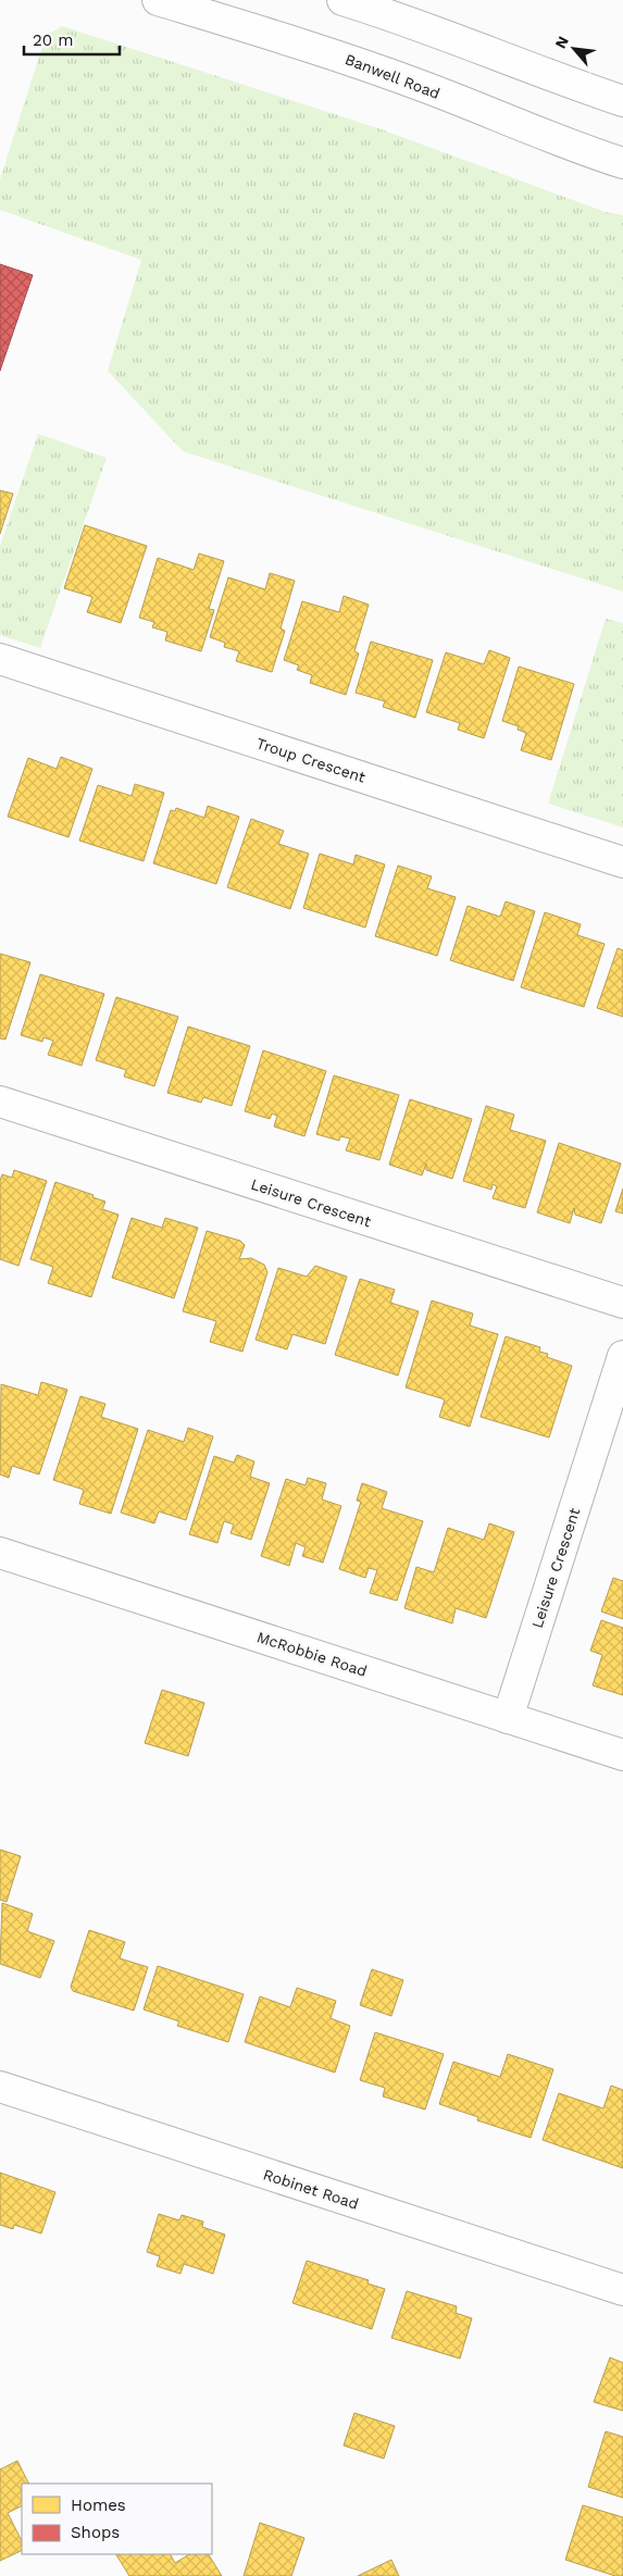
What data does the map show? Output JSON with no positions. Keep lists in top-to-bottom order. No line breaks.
{"streets":{"street":["Banwell Road","Troup Crescent","Leisure Crescent","McRobbie Road","Robinet Road"]},"crossings":[["Leisure Crescent","McRobbie Road"]],"legend":["Homes","Shops"],"scale_bar":"20 m","north":"top left"}
